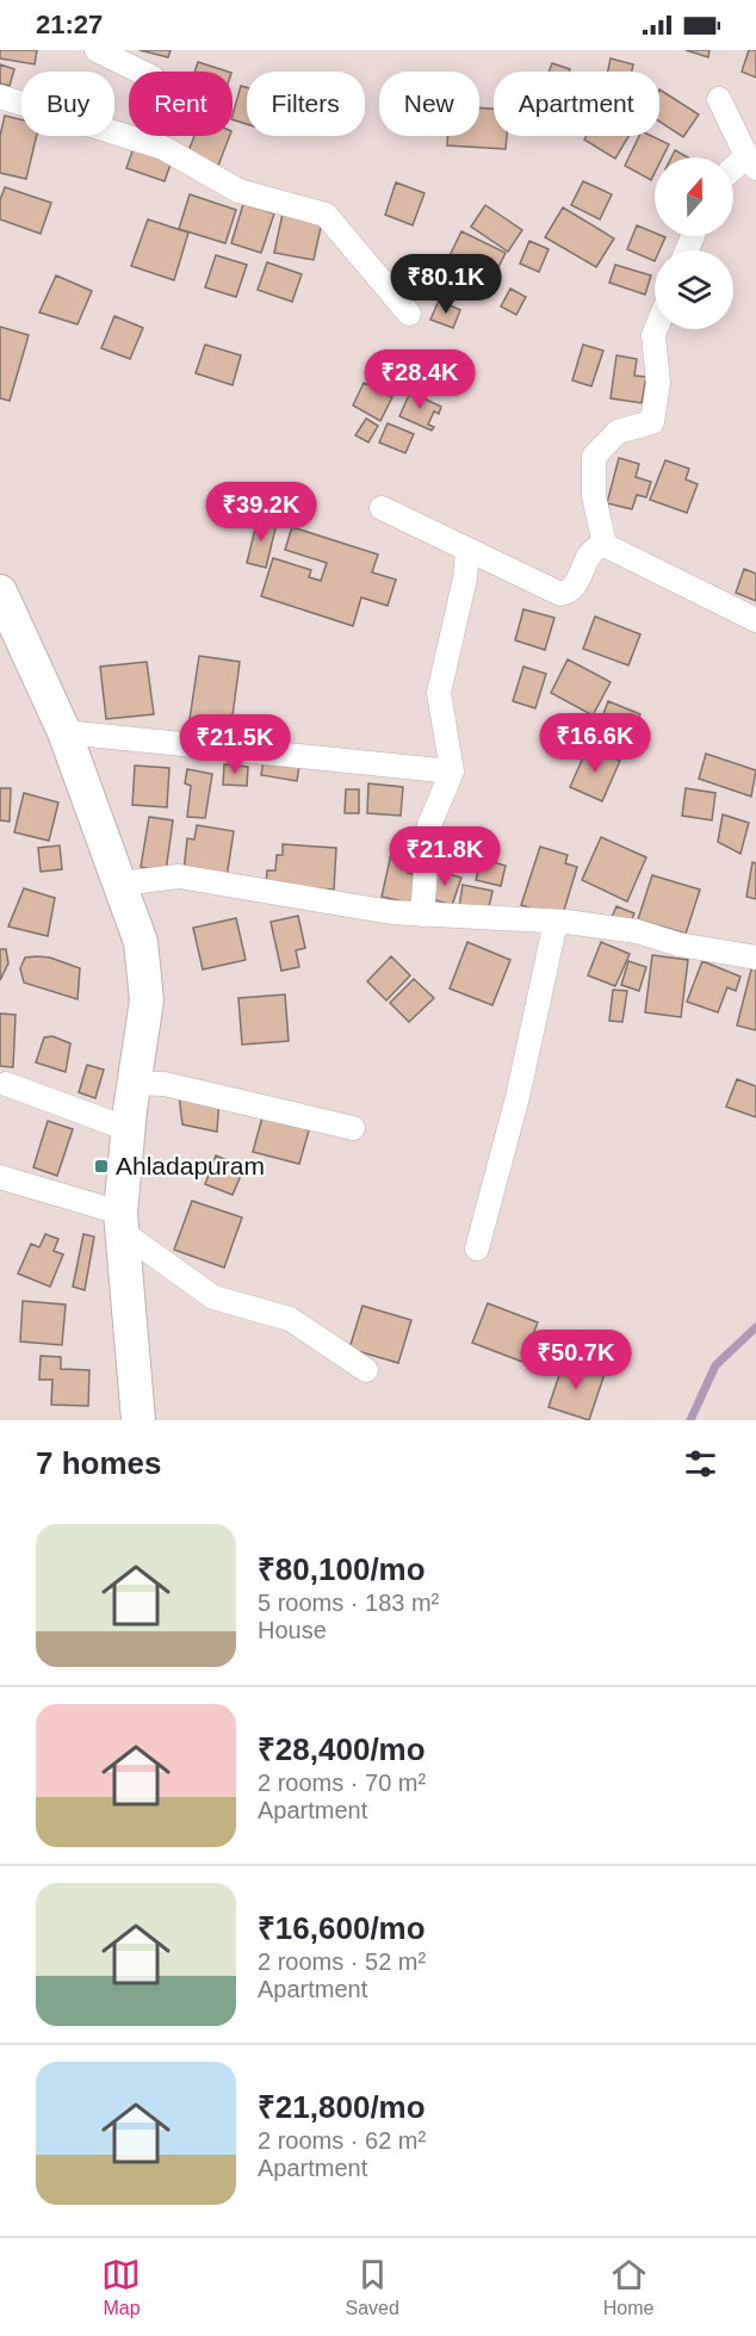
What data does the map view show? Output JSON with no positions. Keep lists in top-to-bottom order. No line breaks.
{"places":{"transit":["Ahladapuram"]},"north":"top","page":{"status":"21:27","chip":["Buy","Rent","Filters","New","Apartment"],"price":["₹80.1K","₹28.4K","₹39.2K","₹16.6K","₹21.5K","₹21.8K","₹50.7K"],"heading":"7 homes","list":[{"name":"₹80,100/mo","note":"5 rooms · 183 m² · House"},{"name":"₹28,400/mo","note":"2 rooms · 70 m² · Apartment"},{"name":"₹16,600/mo","note":"2 rooms · 52 m² · Apartment"},{"name":"₹21,800/mo","note":"2 rooms · 62 m² · Apartment"}],"tabs":["Map","Saved","Home"]}}
